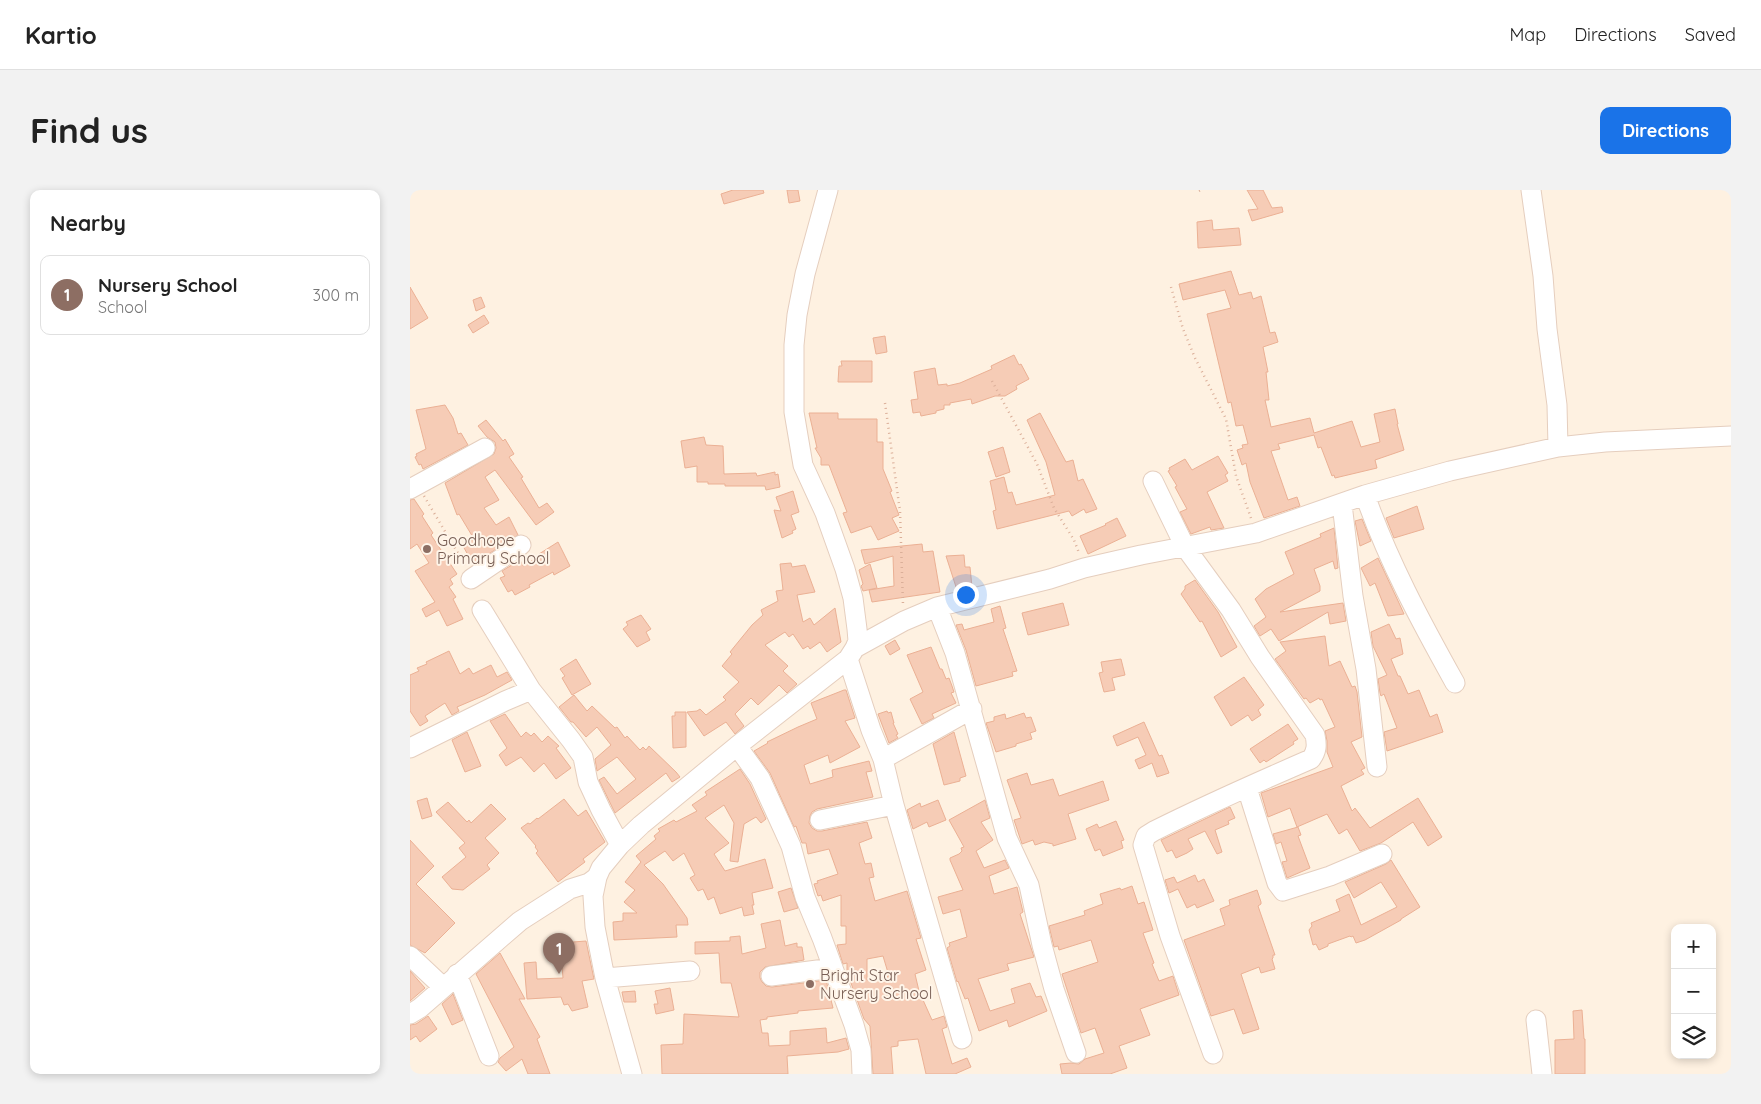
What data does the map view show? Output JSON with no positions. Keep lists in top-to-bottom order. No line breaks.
{"places":["Goodhope Primary School","Bright Star Nursery School"],"page":{"header":"Kartio","nav":["Map","Directions","Saved"],"buttons":"Directions","title":"Find us","heading":"Nearby","list":[{"mark":"1","name":"Nursery School","note":"School","value":"300 m"}],"map_buttons":["+","−"],"pins":"1"}}
